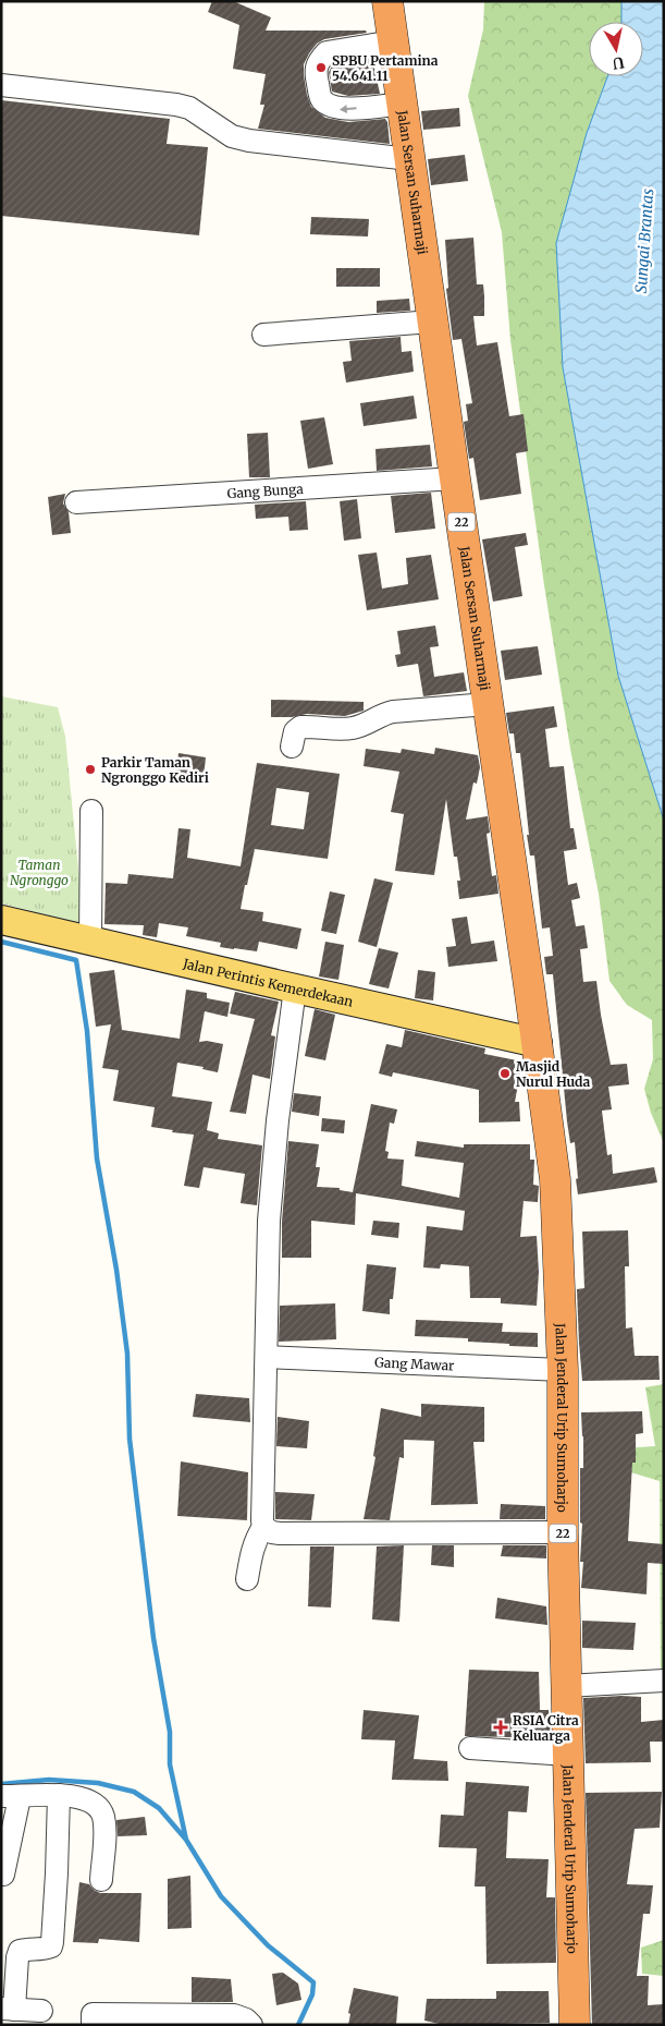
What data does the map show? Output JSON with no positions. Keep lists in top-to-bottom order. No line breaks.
{"streets":{"highway":["Jalan Sersan Suharmaji","22","Jalan Jenderal Urip Sumoharjo"],"main road":["Jalan Perintis Kemerdekaan"],"street":["Gang Bunga","Gang Mawar"]},"crossings":[["Jalan Sersan Suharmaji","Gang Bunga"],["Jalan Sersan Suharmaji","Jalan Perintis Kemerdekaan"],["Jalan Sersan Suharmaji","Jalan Jenderal Urip Sumoharjo"],["Jalan Perintis Kemerdekaan","Jalan Jenderal Urip Sumoharjo"],["Gang Mawar","Jalan Jenderal Urip Sumoharjo"]],"water":["Sungai Brantas"],"parks":["Taman Ngronggo"],"places":{"other":["SPBU Pertamina 54.641.11","Parkir Taman Ngronggo Kediri","Masjid Nurul Huda"],"health":["RSIA Citra Keluarga"]},"north":"bottom"}
